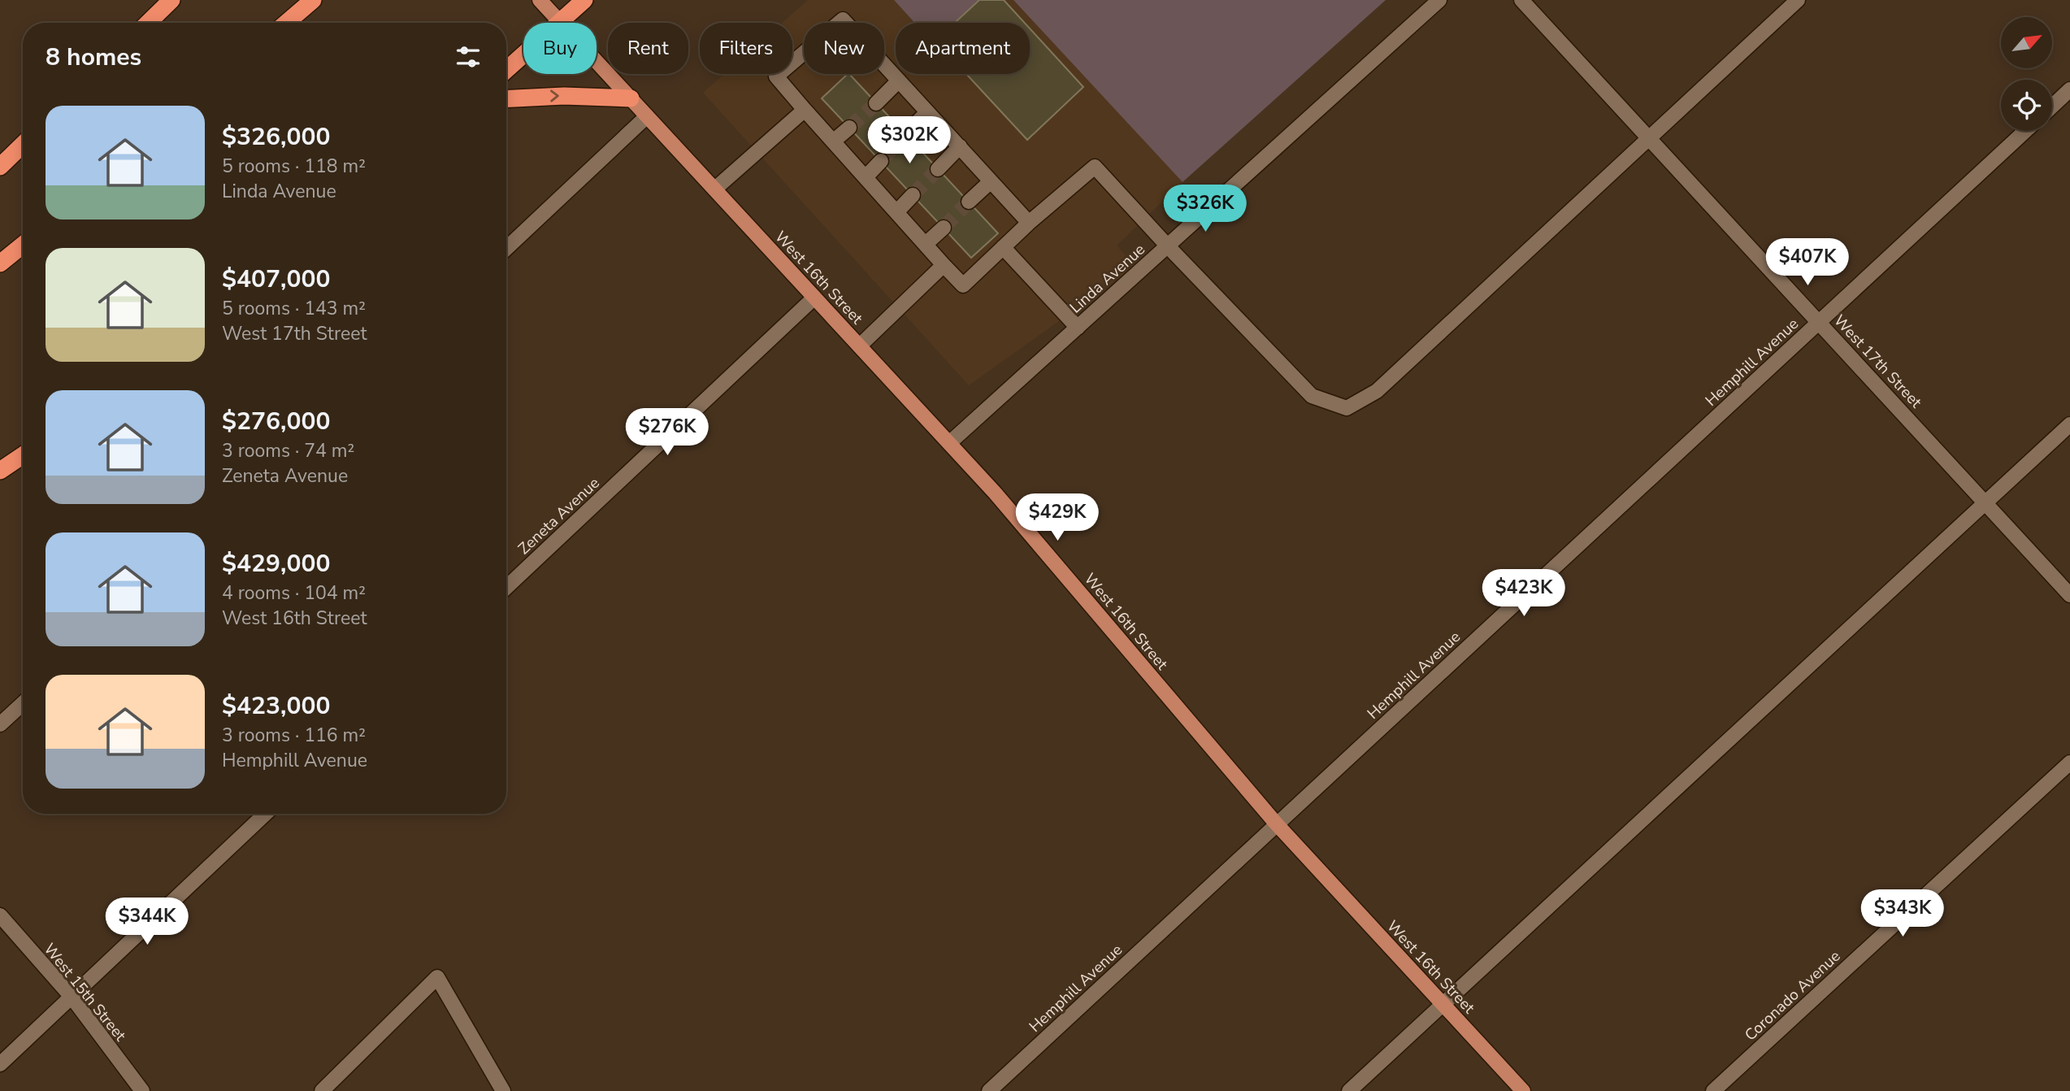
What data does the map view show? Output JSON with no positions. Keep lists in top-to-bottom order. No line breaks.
{"streets":{"main road":["West 16th Street"],"street":["Linda Avenue","West 17th Street","Hemphill Avenue","Zeneta Avenue","West 15th Street","Coronado Avenue"]},"crossings":[["West 16th Street","Linda Avenue"],["West 16th Street","Hemphill Avenue"],["West 16th Street","Zeneta Avenue"],["West 17th Street","Hemphill Avenue"]],"north":"top right","page":{"chip":["Buy","Rent","Filters","New","Apartment"],"heading":"8 homes","list":[{"name":"$326,000","note":"5 rooms · 118 m² · Linda Avenue"},{"name":"$407,000","note":"5 rooms · 143 m² · West 17th Street"},{"name":"$276,000","note":"3 rooms · 74 m² · Zeneta Avenue"},{"name":"$429,000","note":"4 rooms · 104 m² · West 16th Street"},{"name":"$423,000","note":"3 rooms · 116 m² · Hemphill Avenue"}],"price":["$302K","$326K","$407K","$276K","$429K","$423K","$343K","$344K"]}}
